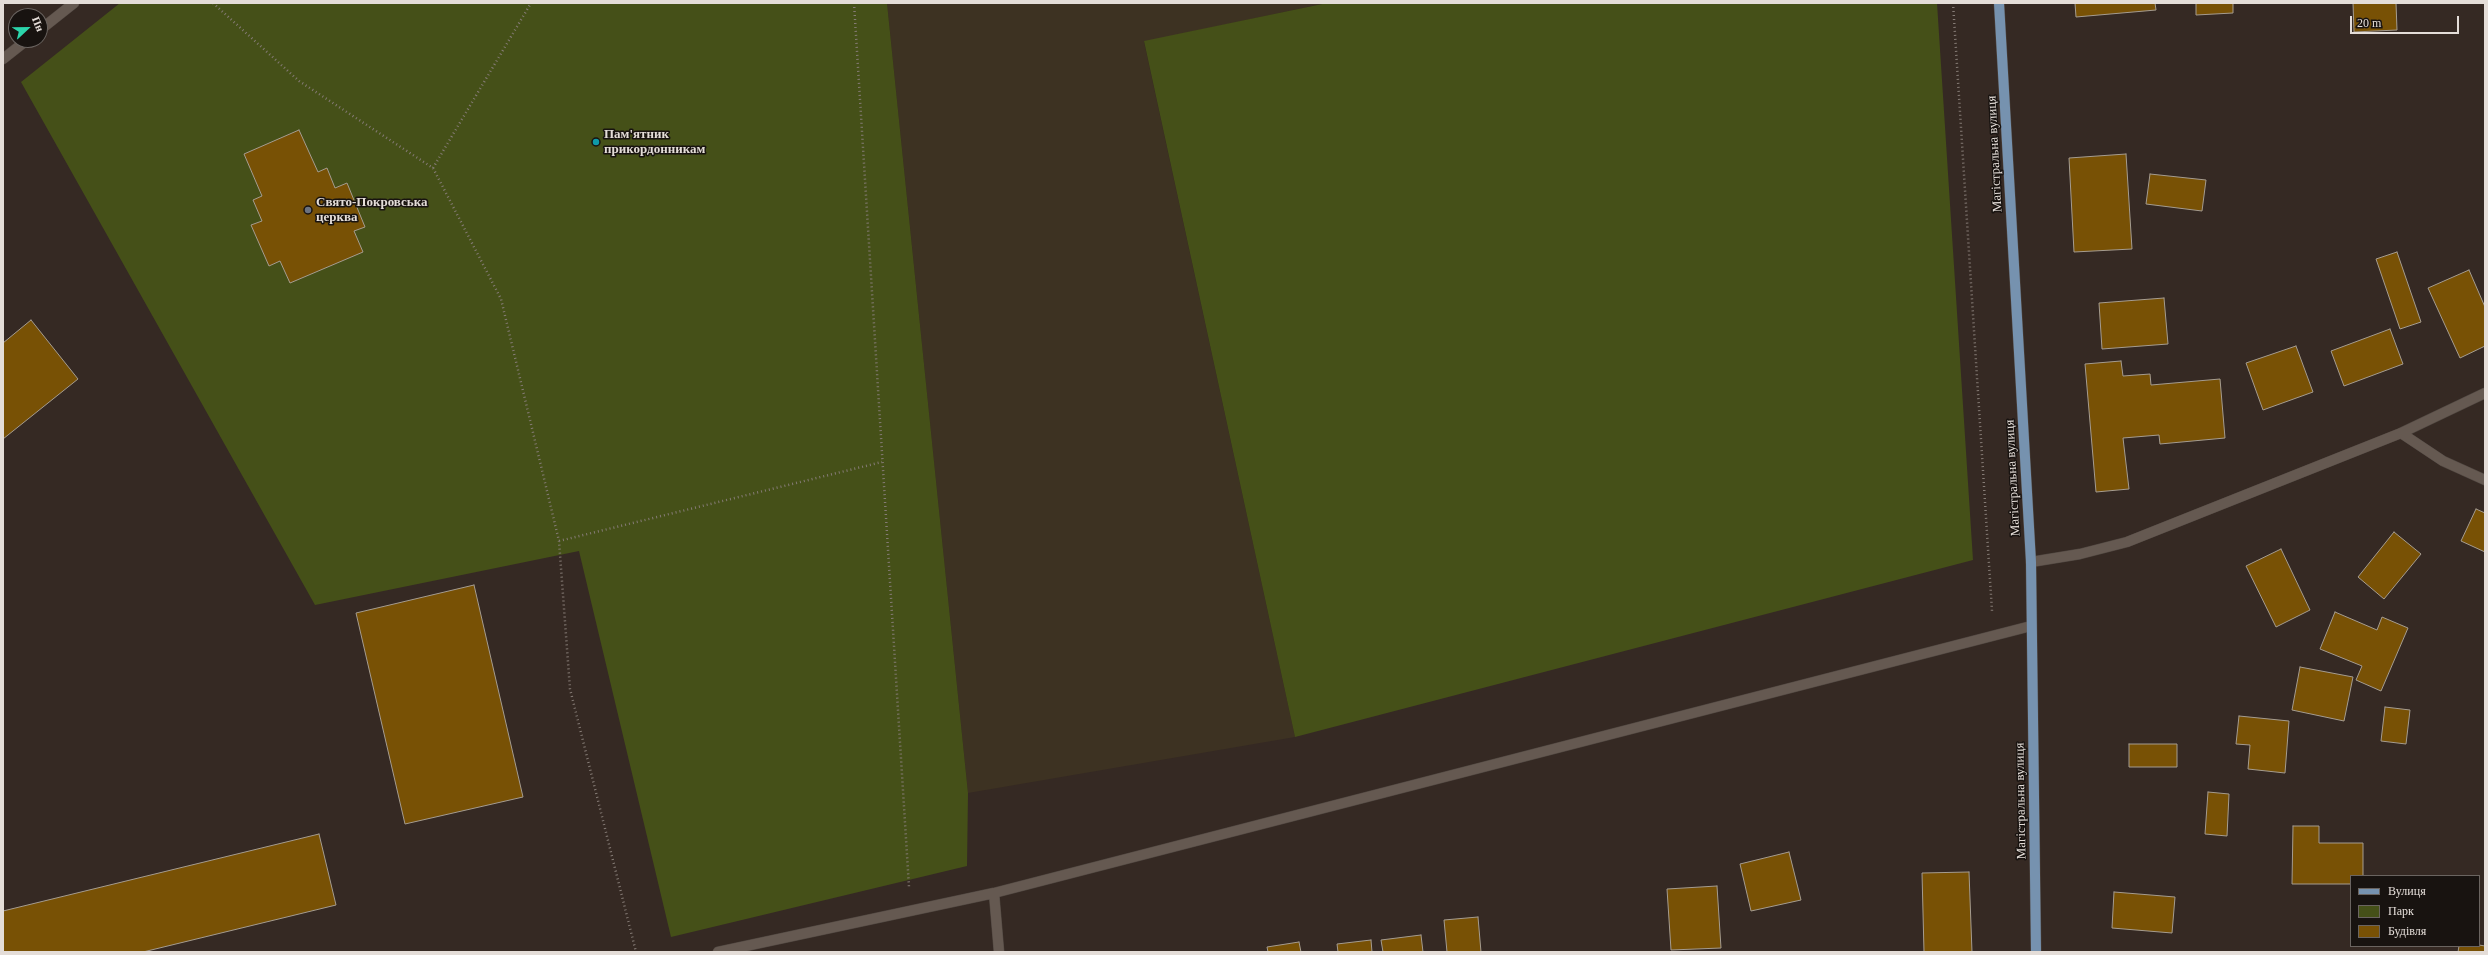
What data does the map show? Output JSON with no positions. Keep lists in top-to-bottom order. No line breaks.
{"streets":{"main road":["Магістральна вулиця"]},"places":["Пам'ятник прикордонникам","Свято-Покровська церква"],"legend":["Вулиця","Парк","Будівля"],"scale_bar":"20 m","north":"right"}
